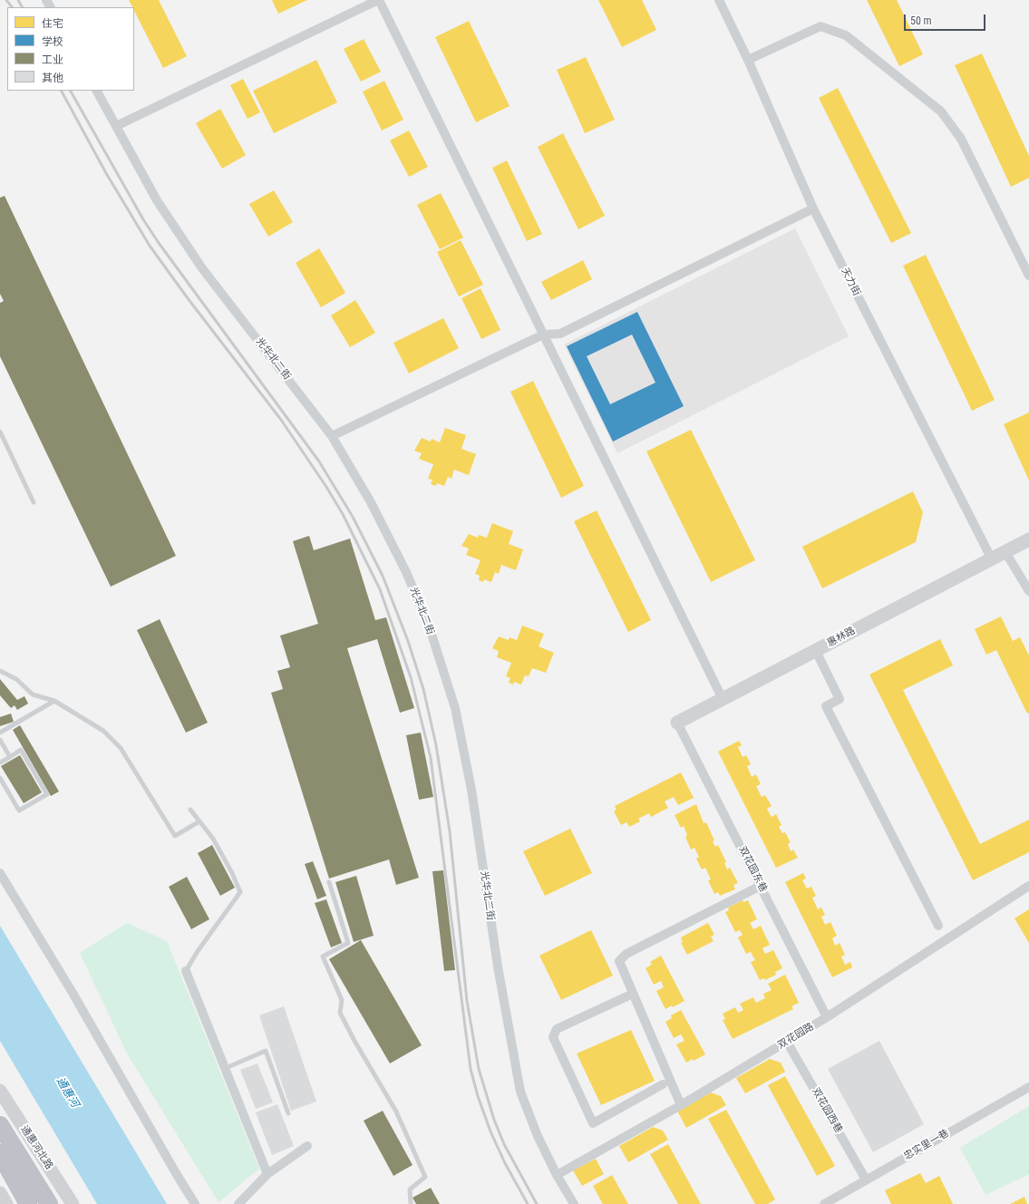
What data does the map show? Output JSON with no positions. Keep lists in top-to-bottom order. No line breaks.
{"streets":{"highway":["通惠河北路"],"street":["天力街","光华北二街","惠林路","双花园东巷","双花园路","双花园西巷","忠实里一巷"]},"crossings":[["天力街","惠林路"],["光华北二街","双花园路"],["惠林路","双花园东巷"],["双花园东巷","双花园路"],["双花园路","双花园西巷"],["双花园西巷","忠实里一巷"]],"water":["通惠河"],"legend":["住宅","学校","工业","其他"],"scale_bar":"50 m"}
